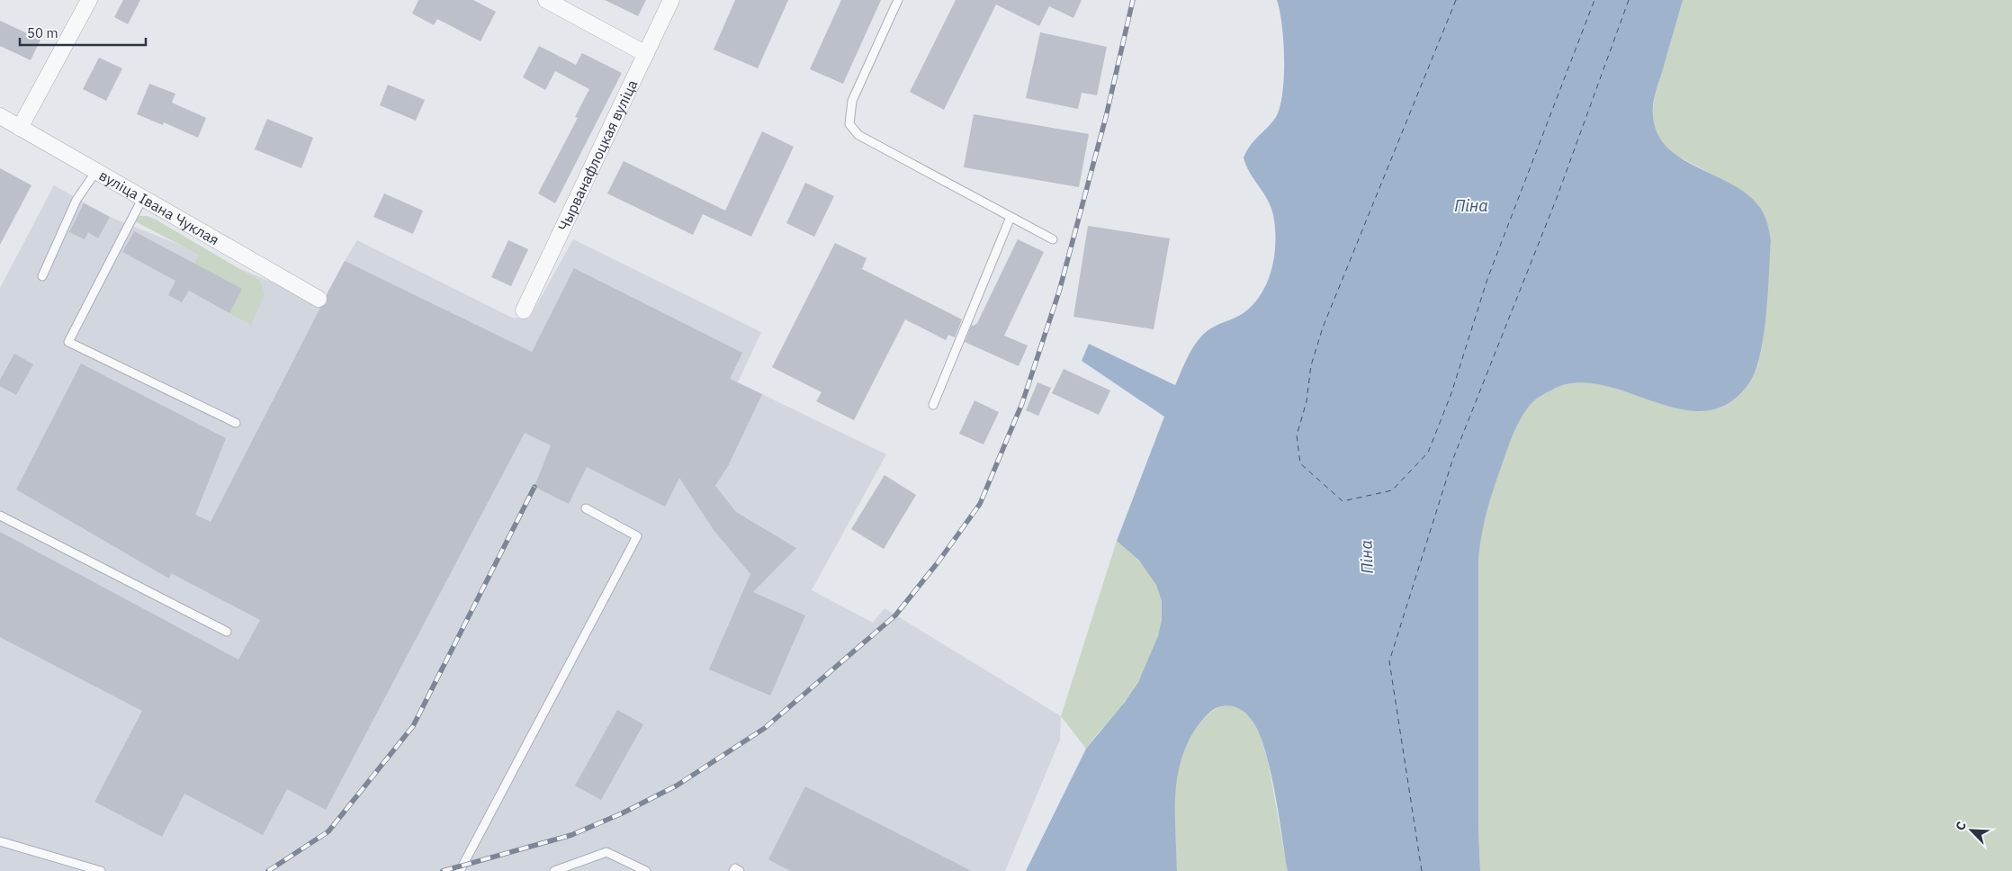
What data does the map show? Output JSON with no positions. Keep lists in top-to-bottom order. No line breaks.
{"streets":{"street":["Чырванафлоцкая вуліца","вуліца Івана Чуклая"]},"water":["Піна"],"scale_bar":"50 m","north":"top left"}
